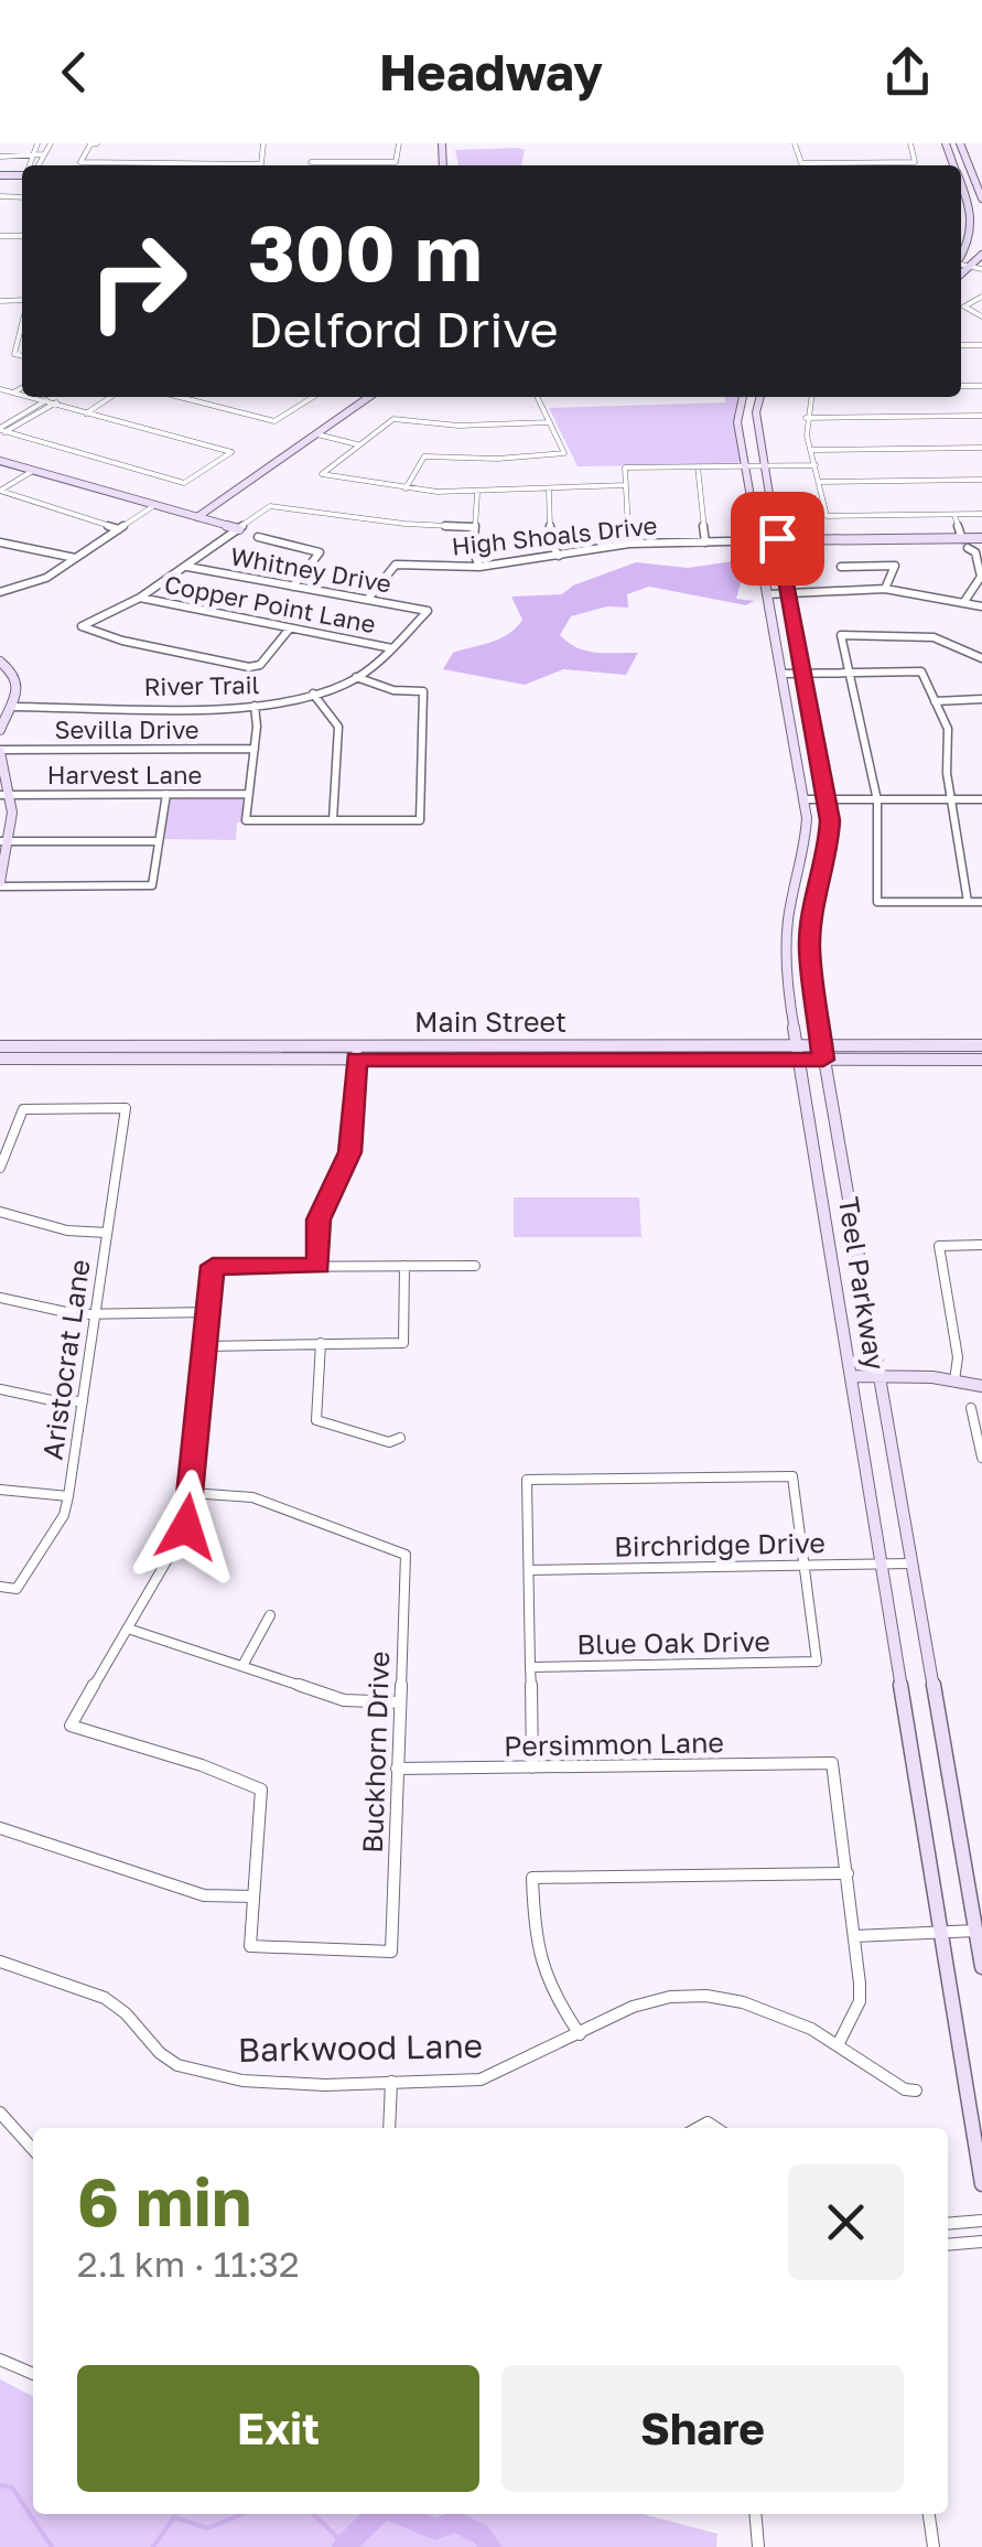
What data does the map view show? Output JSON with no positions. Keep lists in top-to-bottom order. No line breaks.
{"streets":{"main road":["High Shoals Drive","Main Street","Teel Parkway"],"street":["Whitney Drive","Copper Point Lane","River Trail","Sevilla Drive","Harvest Lane","Aristocrat Lane","Birchridge Drive","Blue Oak Drive","Persimmon Lane","Buckhorn Drive","Barkwood Lane"]},"crossings":[["High Shoals Drive","Whitney Drive"],["High Shoals Drive","Teel Parkway"],["Whitney Drive","River Trail"],["Copper Point Lane","River Trail"],["Main Street","Teel Parkway"],["Teel Parkway","Birchridge Drive"],["Birchridge Drive","Blue Oak Drive"],["Persimmon Lane","Buckhorn Drive"]],"page":{"header":"Headway","turn":["300 m","Delford Drive"],"heading":["6 min","2.1 km · 11:32"],"buttons":["Exit","Share"]}}
